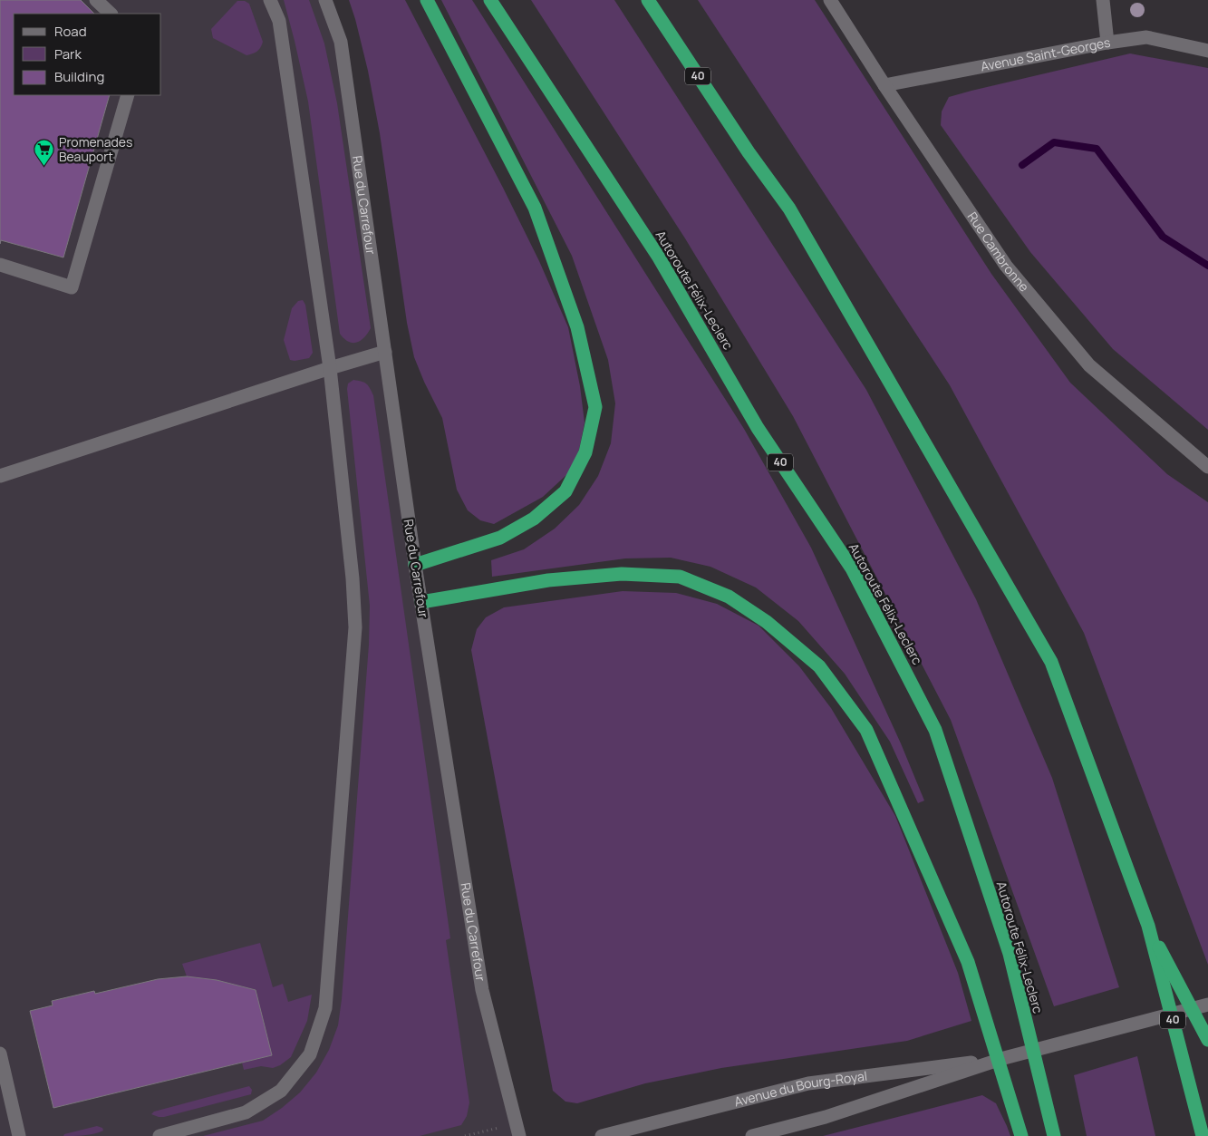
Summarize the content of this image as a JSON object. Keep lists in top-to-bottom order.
{
  "streets": {
    "highway": ["40", "Autoroute Félix-Leclerc"],
    "street": [
      "Avenue Saint-Georges",
      "Rue du Carrefour",
      "Rue Cambronne",
      "Avenue du Bourg-Royal"
    ]
  },
  "crossings": [
    ["Avenue Saint-Georges", "Rue Cambronne"]
  ],
  "places": {
    "supermarket": ["Promenades Beauport"]
  },
  "legend": ["Road", "Park", "Building"]
}
